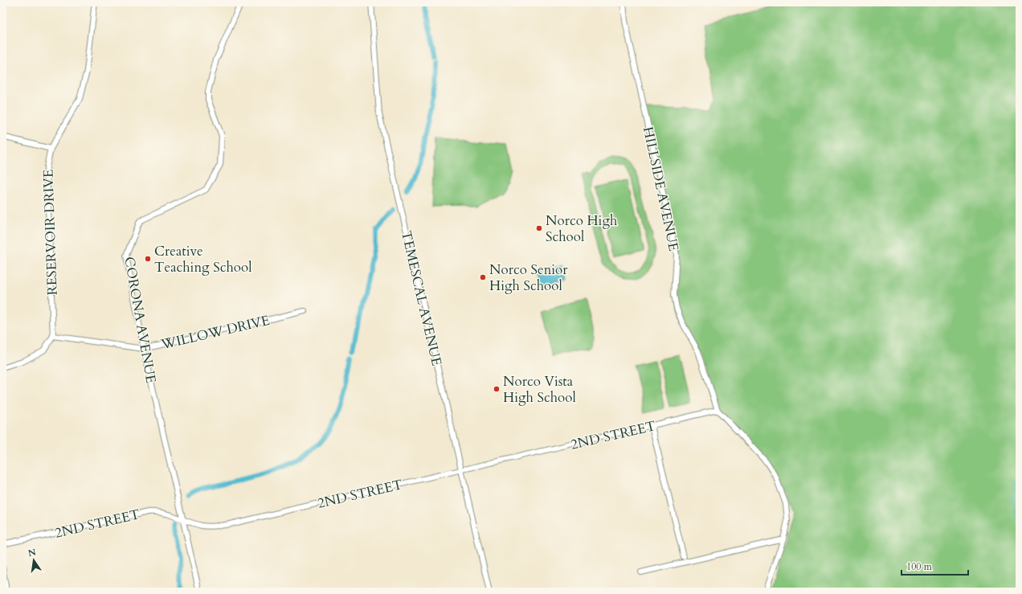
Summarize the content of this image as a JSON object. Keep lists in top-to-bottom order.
{
  "streets": {
    "street": [
      "HILLSIDE AVENUE",
      "RESERVOIR DRIVE",
      "TEMESCAL AVENUE",
      "CORONA AVENUE",
      "WILLOW DRIVE",
      "2ND STREET"
    ]
  },
  "crossings": [
    ["HILLSIDE AVENUE", "2ND STREET"],
    ["RESERVOIR DRIVE", "WILLOW DRIVE"],
    ["TEMESCAL AVENUE", "2ND STREET"],
    ["CORONA AVENUE", "WILLOW DRIVE"],
    ["CORONA AVENUE", "2ND STREET"]
  ],
  "places": [
    "Norco High School",
    "Creative Teaching School",
    "Norco Senior High School",
    "Norco Vista High School"
  ],
  "scale_bar": "100 m",
  "north": "top"
}
